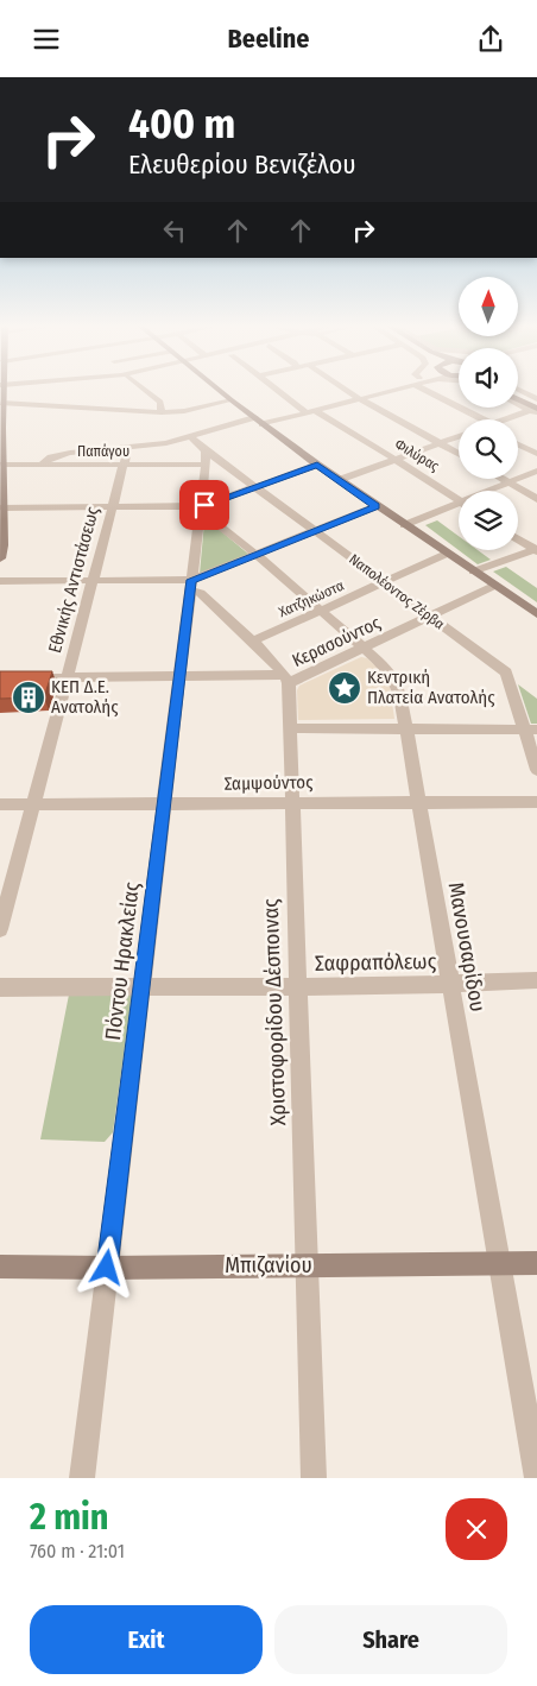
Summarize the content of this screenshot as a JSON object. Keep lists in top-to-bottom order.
{
  "streets": {
    "main road": ["Μπιζανίου"],
    "street": [
      "Παπάγου",
      "Φιλύρας",
      "Εθνικής Αντιστάσεως",
      "Ναπολέοντος Ζέρβα",
      "Χατζηκώστα",
      "Κερασούντος",
      "Σαμψούντος",
      "Μανουσαρίδου",
      "Πόντου Ηρακλείας",
      "Σαφραπόλεως",
      "Χριστοφορίδου Δέσποινας"
    ]
  },
  "crossings": [
    ["Παπάγου", "Εθνικής Αντιστάσεως"],
    ["Παπάγου", "Ναπολέοντος Ζέρβα"],
    ["Παπάγου", "Πόντου Ηρακλείας"],
    ["Εθνικής Αντιστάσεως", "Κερασούντος"],
    ["Εθνικής Αντιστάσεως", "Σαμψούντος"],
    ["Ναπολέοντος Ζέρβα", "Χατζηκώστα"],
    ["Ναπολέοντος Ζέρβα", "Κερασούντος"],
    ["Ναπολέοντος Ζέρβα", "Πόντου Ηρακλείας"],
    ["Χατζηκώστα", "Μανουσαρίδου"],
    ["Κερασούντος", "Μανουσαρίδου"],
    ["Κερασούντος", "Πόντου Ηρακλείας"],
    ["Κερασούντος", "Χριστοφορίδου Δέσποινας"],
    ["Σαμψούντος", "Μανουσαρίδου"],
    ["Σαμψούντος", "Πόντου Ηρακλείας"],
    ["Σαμψούντος", "Χριστοφορίδου Δέσποινας"],
    ["Μανουσαρίδου", "Πόντου Ηρακλείας"],
    ["Μανουσαρίδου", "Σαφραπόλεως"],
    ["Μανουσαρίδου", "Μπιζανίου"],
    ["Πόντου Ηρακλείας", "Σαφραπόλεως"],
    ["Πόντου Ηρακλείας", "Μπιζανίου"],
    ["Σαφραπόλεως", "Χριστοφορίδου Δέσποινας"],
    ["Χριστοφορίδου Δέσποινας", "Μπιζανίου"]
  ],
  "places": {
    "place": ["Κεντρική Πλατεία Ανατολής"],
    "building": ["ΚΕΠ Δ.Ε. Ανατολής"]
  },
  "north": "top",
  "page": {
    "header": "Beeline",
    "turn": ["400 m", "Ελευθερίου Βενιζέλου"],
    "heading": ["2 min", "760 m · 21:01"],
    "buttons": ["Exit", "Share"]
  }
}
